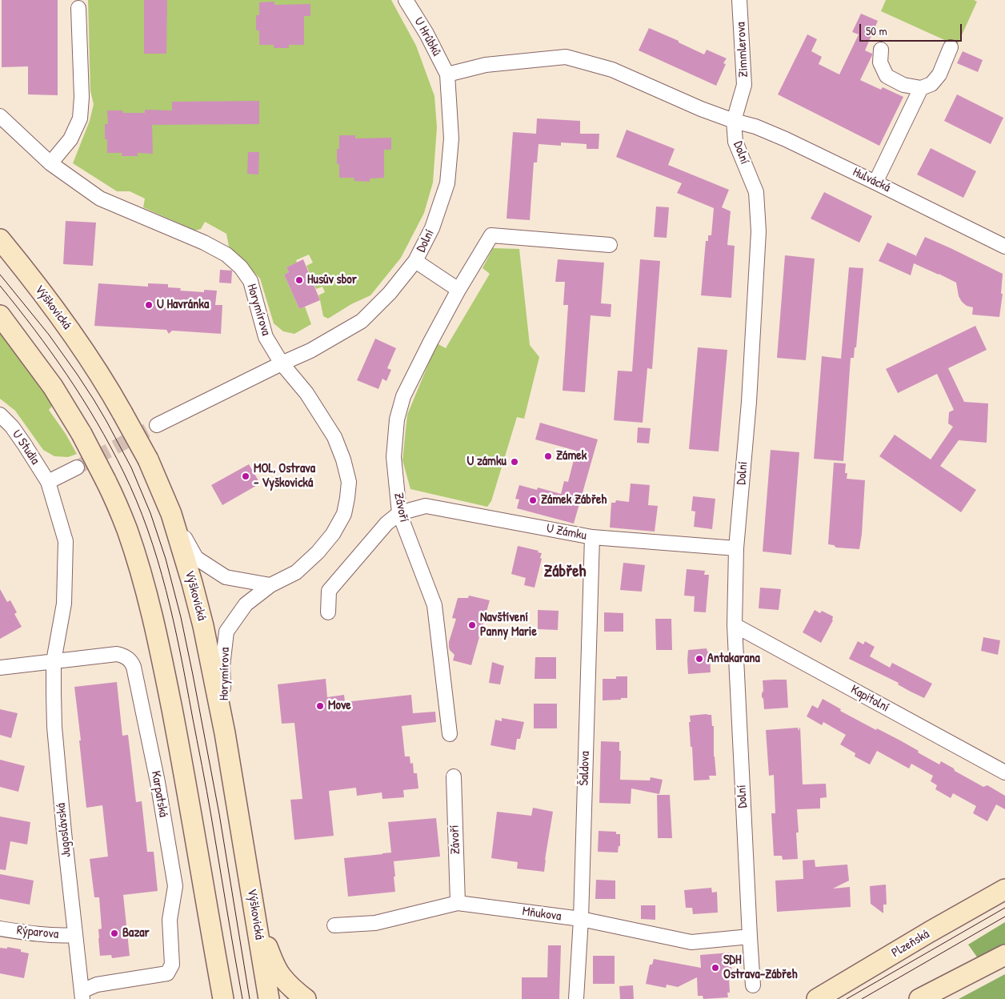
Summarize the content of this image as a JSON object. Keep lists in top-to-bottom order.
{
  "streets": {
    "street": [
      "U Hrůbků",
      "Zimmlerova",
      "Dolní",
      "Hulvácká",
      "Výškovická",
      "Horymírova",
      "U Studia",
      "Závoří",
      "U Zámku",
      "Kapitolní",
      "Šaldova",
      "Karpatská",
      "Jugoslávská",
      "Mňukova",
      "Rýparova",
      "Plzeňská"
    ]
  },
  "crossings": [
    ["U Hrůbků", "Dolní"],
    ["Zimmlerova", "Dolní"],
    ["Zimmlerova", "Hulvácká"],
    ["Dolní", "Hulvácká"],
    ["Dolní", "Horymírova"],
    ["Dolní", "U Zámku"],
    ["Dolní", "Kapitolní"],
    ["Dolní", "Mňukova"],
    ["Výškovická", "Horymírova"],
    ["U Studia", "Karpatská"],
    ["U Studia", "Jugoslávská"],
    ["Závoří", "U Zámku"],
    ["Závoří", "Mňukova"],
    ["U Zámku", "Šaldova"],
    ["Šaldova", "Mňukova"],
    ["Karpatská", "Jugoslávská"],
    ["Jugoslávská", "Rýparova"]
  ],
  "districts": ["Zábřeh"],
  "places": [
    "Husův sbor",
    "U Havránka",
    "Zámek",
    "U zámku",
    "MOL, Ostrava - Vyškovická",
    "Zámek Zábřeh",
    "Navštívení Panny Marie",
    "Antakarana",
    "Move",
    "Bazar",
    "SDH Ostrava-Zábřeh"
  ],
  "scale_bar": "50 m"
}
